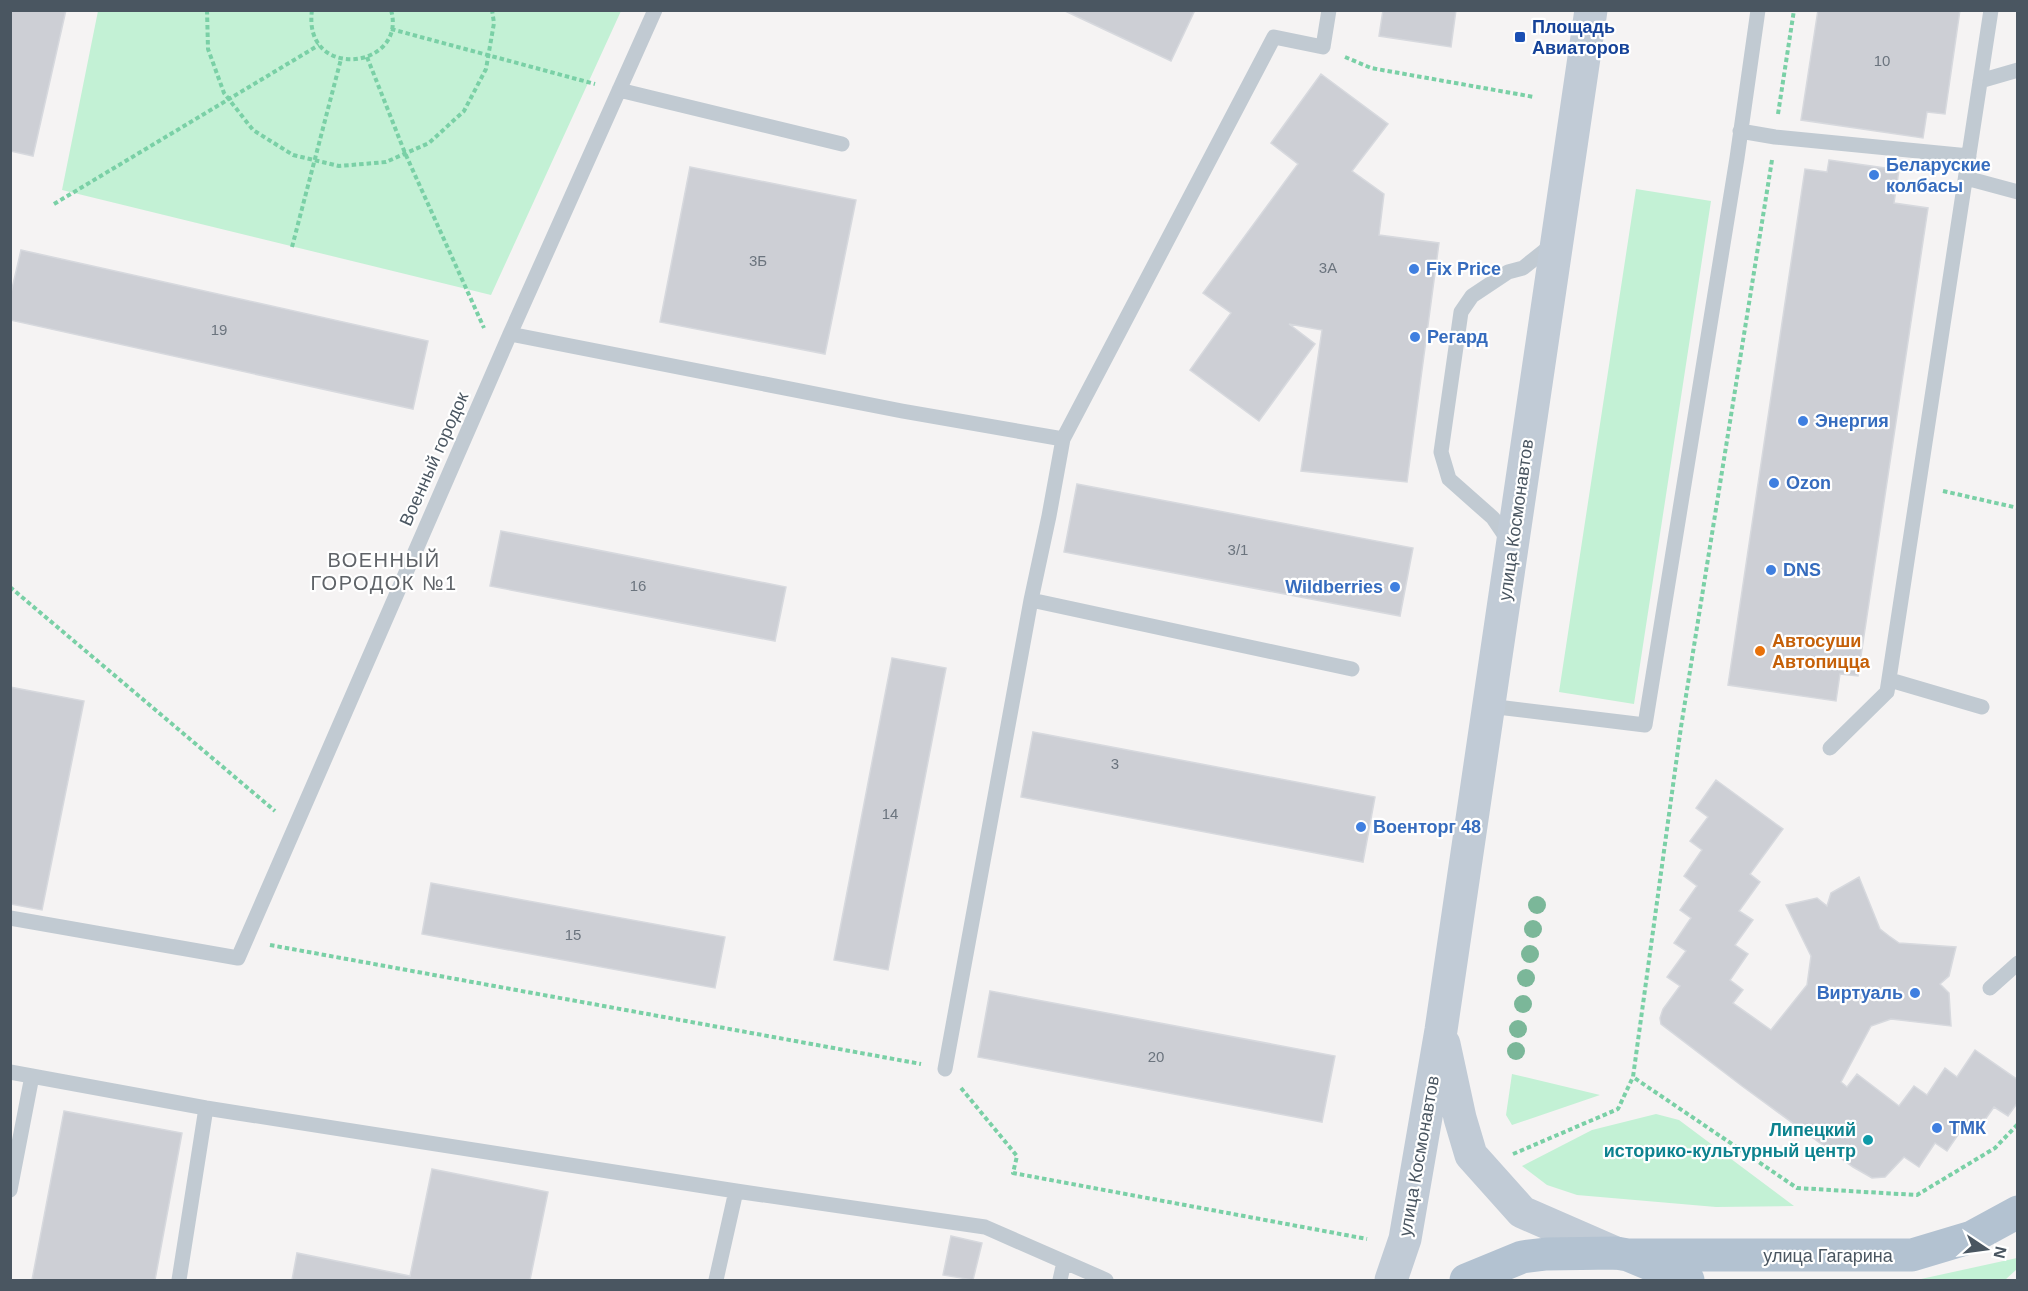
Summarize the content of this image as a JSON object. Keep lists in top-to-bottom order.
{
  "streets": {
    "main road": ["улица Космонавтов", "улица Гагарина"],
    "lane": ["Военный городок"]
  },
  "crossings": [
    ["улица Космонавтов", "улица Гагарина"]
  ],
  "districts": ["ВОЕННЫЙ ГОРОДОК №1"],
  "places": {
    "transit": ["Площадь Авиаторов"],
    "other": [
      "Беларуские колбасы",
      "Fix Price",
      "Регард",
      "Энергия",
      "Ozon",
      "DNS",
      "Wildberries",
      "Автосуши Автопицца",
      "Военторг 48",
      "Виртуаль",
      "ТМК",
      "Липецкий историко-культурный центр"
    ]
  },
  "house_numbers": [
    "10",
    "3Б",
    "3А",
    "19",
    "3/1",
    "16",
    "3",
    "14",
    "15",
    "20"
  ],
  "north": "right"
}
